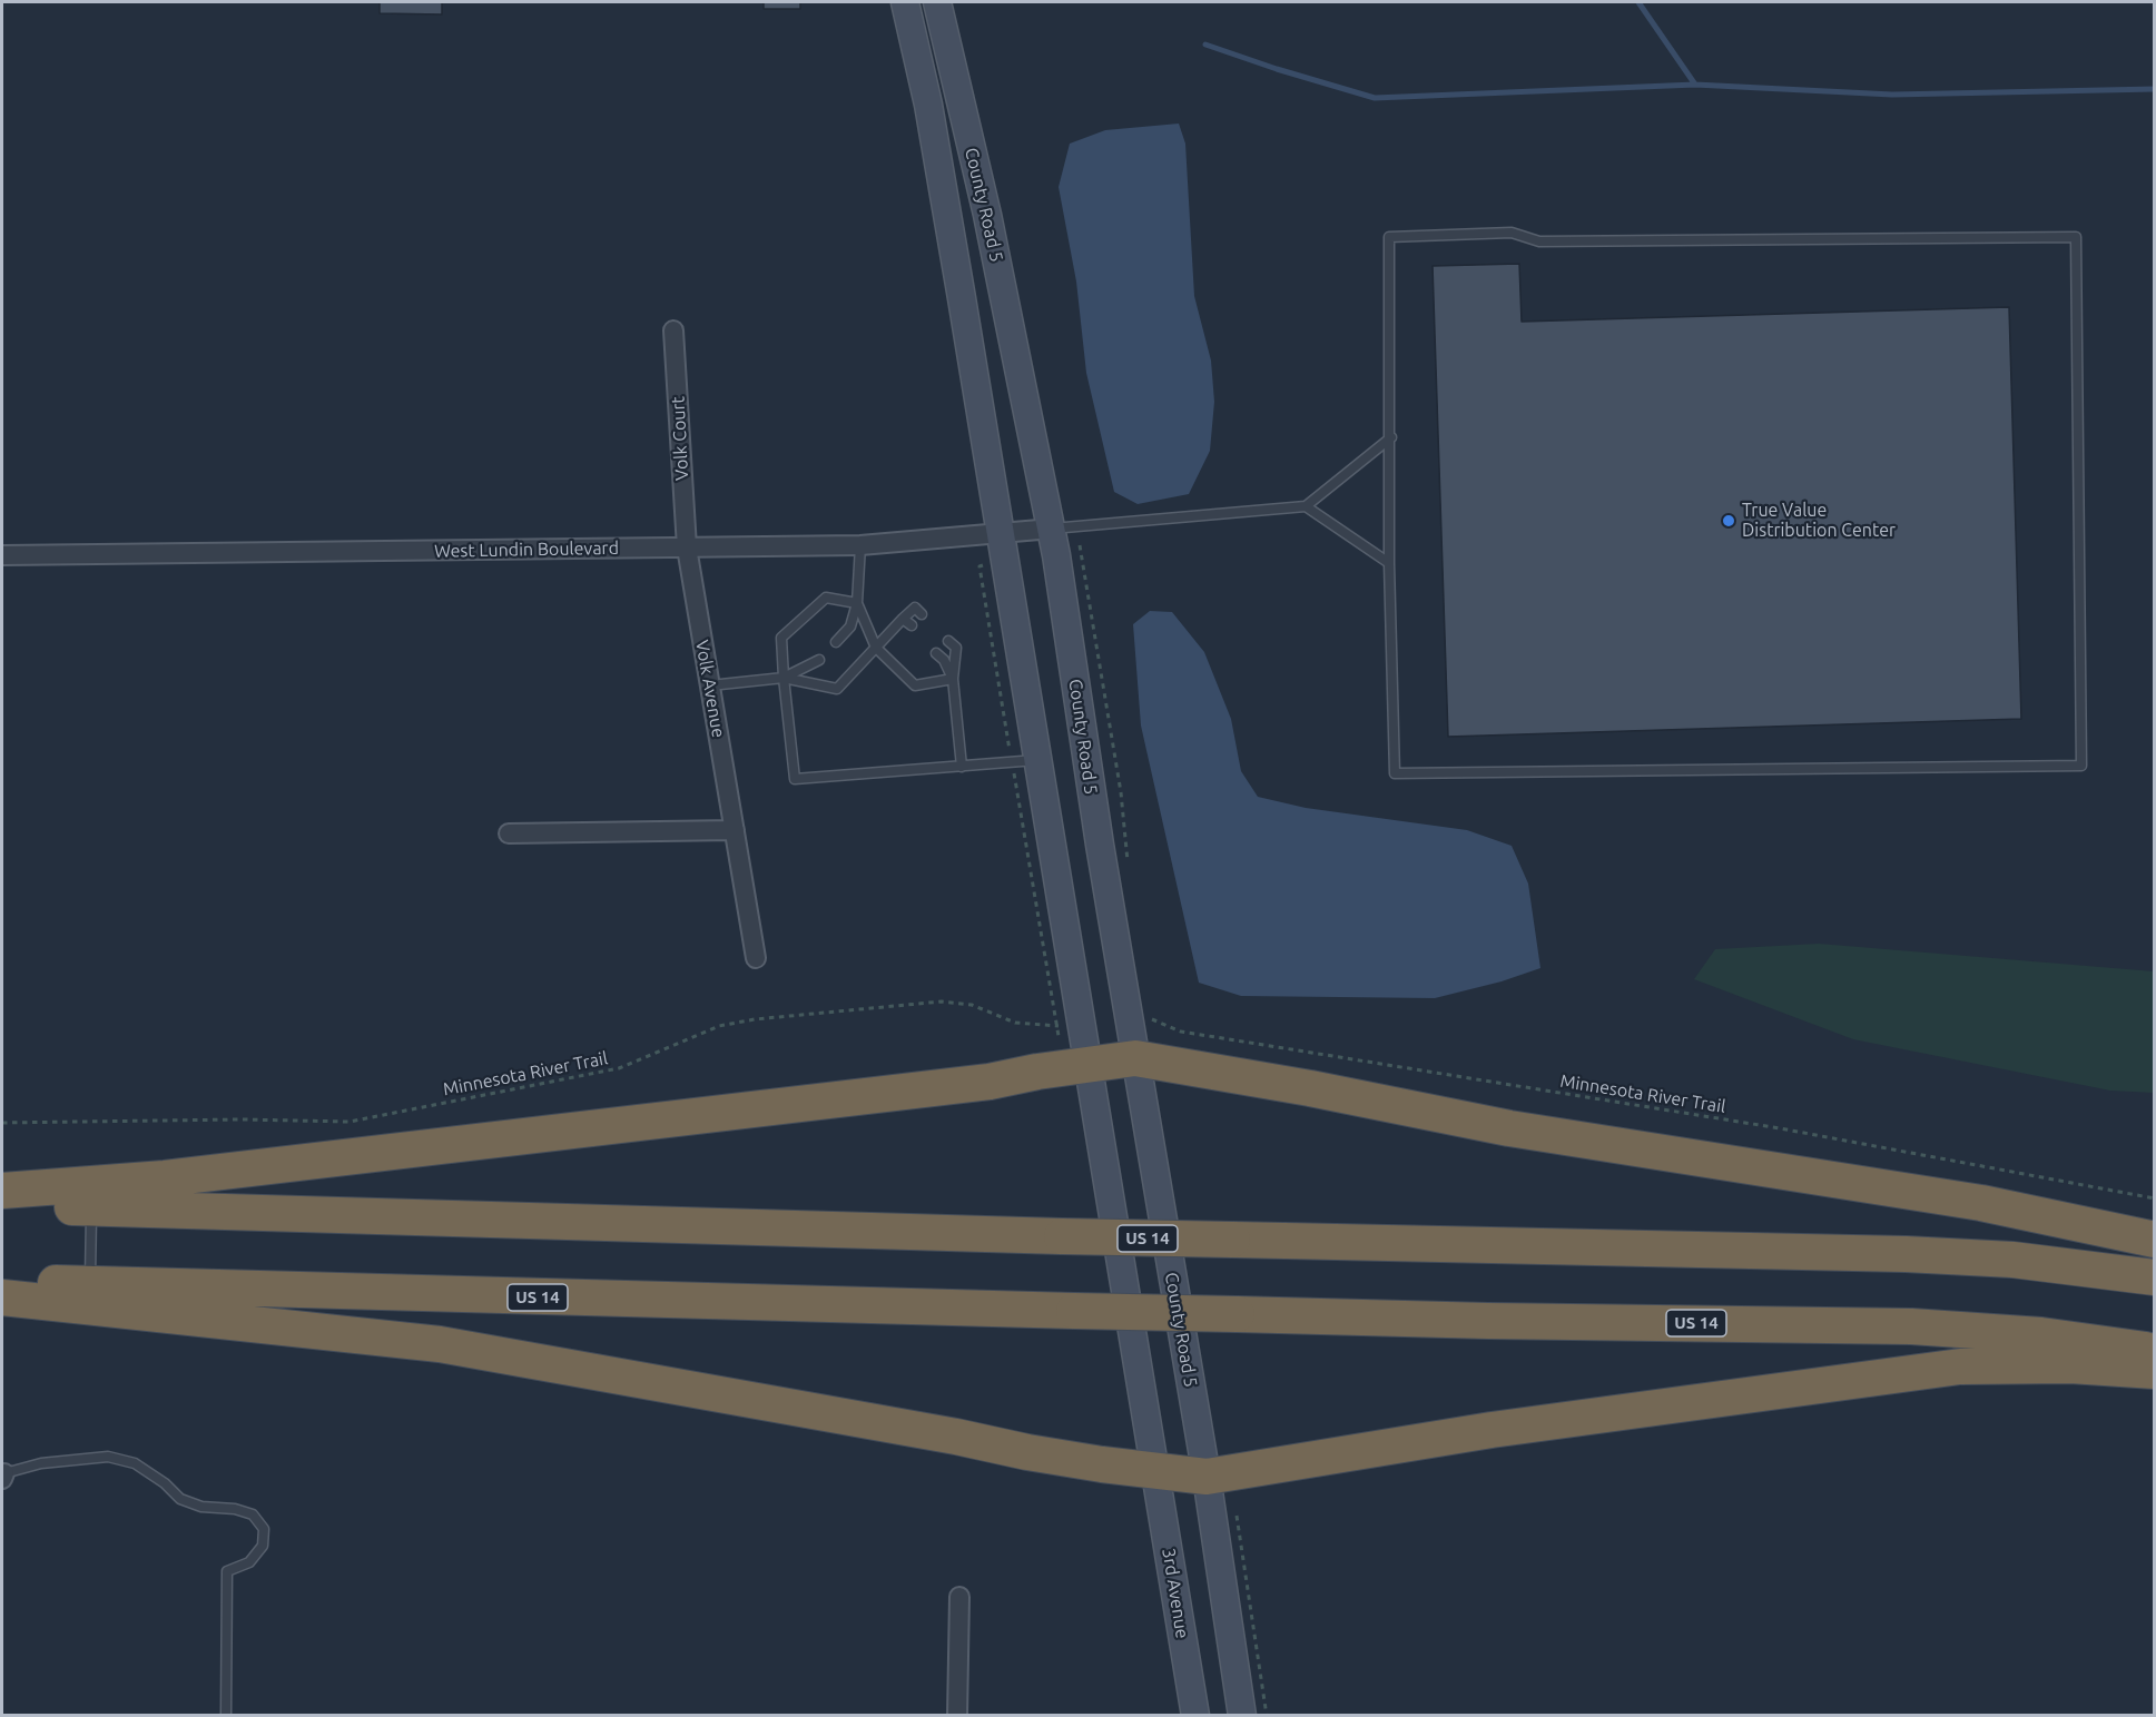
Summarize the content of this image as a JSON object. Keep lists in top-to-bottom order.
{
  "streets": {
    "highway": ["US 14"],
    "street": [
      "County Road 5",
      "Volk Court",
      "West Lundin Boulevard",
      "Volk Avenue",
      "3rd Avenue"
    ],
    "path": ["Minnesota River Trail"]
  },
  "crossings": [
    ["County Road 5", "West Lundin Boulevard"],
    ["County Road 5", "Minnesota River Trail"],
    ["County Road 5", "3rd Avenue"],
    ["Volk Court", "West Lundin Boulevard"],
    ["Volk Court", "Volk Avenue"],
    ["West Lundin Boulevard", "Volk Avenue"]
  ],
  "places": ["True Value Distribution Center"]
}
